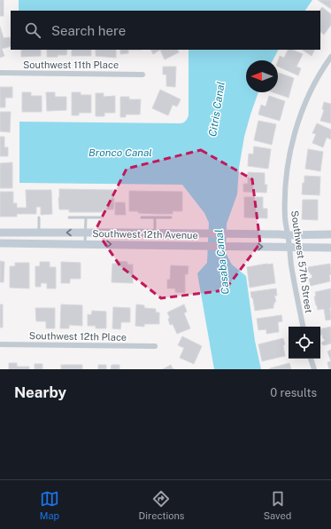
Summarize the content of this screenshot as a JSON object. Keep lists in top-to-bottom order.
{
  "streets": {
    "street": [
      "Southwest 11th Place",
      "Southwest 12th Avenue",
      "Southwest 57th Street",
      "Southwest 12th Place"
    ]
  },
  "crossings": [
    ["Southwest 12th Avenue", "Southwest 57th Street"]
  ],
  "water": ["Citris Canal", "Bronco Canal", "Casaba Canal"],
  "north": "left",
  "page": {
    "search": "Search here",
    "heading": ["Nearby", "0 results"],
    "nav": ["Map", "Directions", "Saved"]
  }
}
